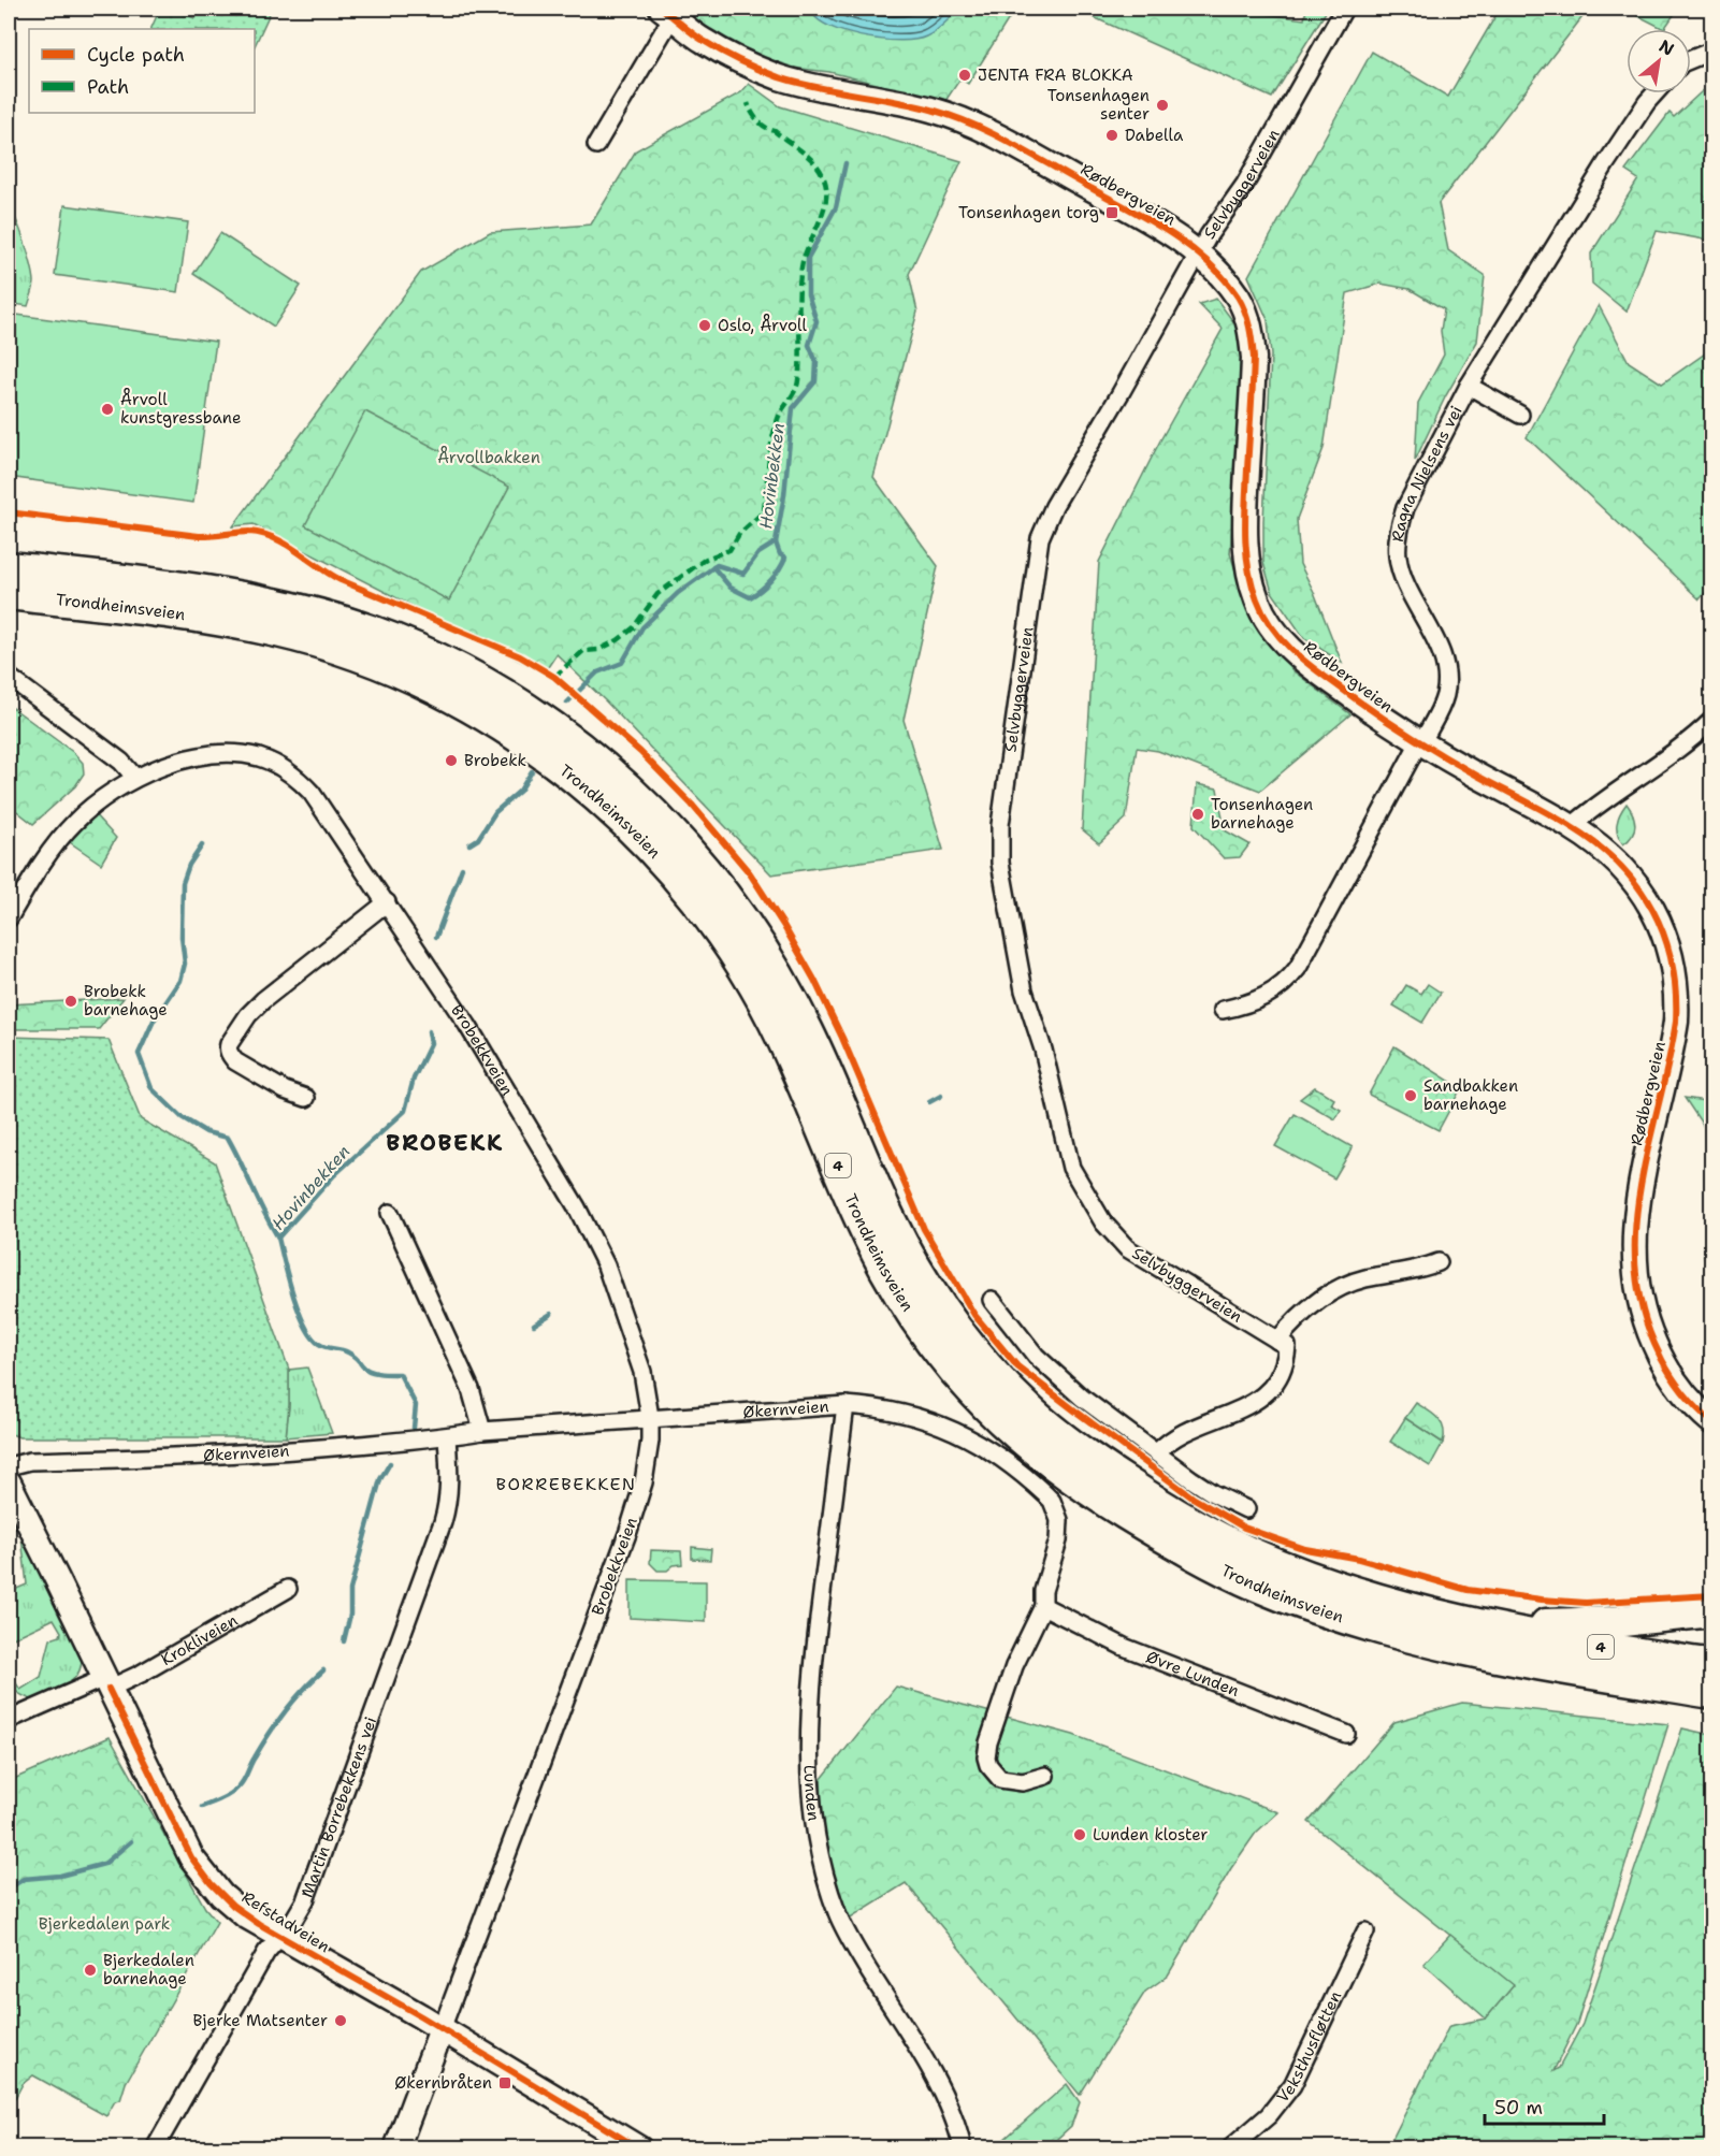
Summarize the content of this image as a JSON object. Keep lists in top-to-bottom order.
{
  "streets": {
    "highway": ["Trondheimsveien", "4"],
    "street": [
      "Selvbyggerveien",
      "Rødbergveien",
      "Ragna Nielsens vei",
      "Brobekkveien",
      "Økernveien",
      "Krokliveien",
      "Øvre Lunden",
      "Lunden",
      "Martin Borrebekkens vei",
      "Refstadveien",
      "Veksthusfløtten"
    ]
  },
  "crossings": [
    ["Selvbyggerveien", "Rødbergveien"],
    ["Rødbergveien", "Ragna Nielsens vei"],
    ["Brobekkveien", "Økernveien"],
    ["Brobekkveien", "Refstadveien"],
    ["Økernveien", "Øvre Lunden"],
    ["Økernveien", "Lunden"],
    ["Økernveien", "Martin Borrebekkens vei"],
    ["Krokliveien", "Refstadveien"],
    ["Martin Borrebekkens vei", "Refstadveien"]
  ],
  "districts": ["BROBEKK", "BORREBEKKEN"],
  "water": ["Hovinbekken"],
  "parks": ["Årvollbakken", "Bjerkedalen park"],
  "places": {
    "other": [
      "JENTA FRA BLOKKA",
      "Tonsenhagen senter",
      "Dabella",
      "Oslo, Årvoll",
      "Årvoll kunstgressbane",
      "Brobekk",
      "Tonsenhagen barnehage",
      "Brobekk barnehage",
      "Sandbakken barnehage",
      "Lunden kloster",
      "Bjerkedalen barnehage",
      "Bjerke Matsenter"
    ],
    "transit": ["Tonsenhagen torg", "Økernbråten"]
  },
  "legend": ["Cycle path", "Path"],
  "scale_bar": "50 m",
  "north": "top right"
}
